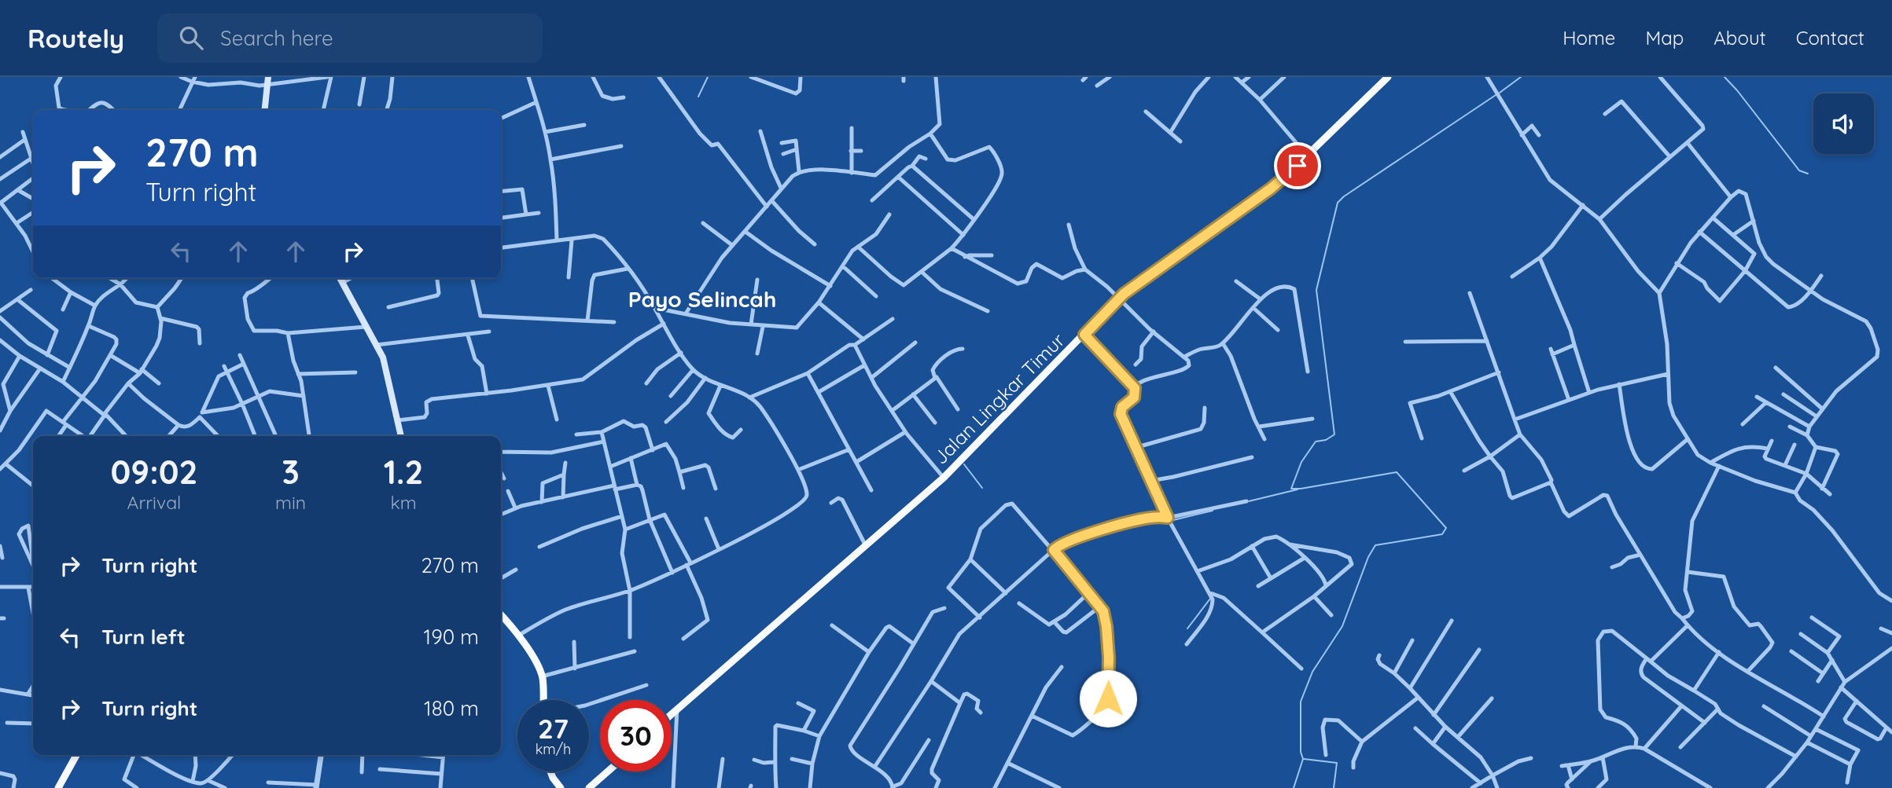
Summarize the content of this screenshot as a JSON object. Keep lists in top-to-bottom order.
{
  "streets": {
    "highway": ["Jalan Lingkar Timur"]
  },
  "districts": ["Payo Selincah"],
  "page": {
    "header": "Routely",
    "search": "Search here",
    "nav": [
      "Home",
      "Map",
      "About",
      "Contact"
    ],
    "turn": ["270 m", "Turn right"],
    "eta": [
      "09:02",
      "Arrival",
      "3",
      "min",
      "1.2",
      "km"
    ],
    "list": [
      {
        "name": "Turn right",
        "value": "270 m"
      },
      {
        "name": "Turn left",
        "value": "190 m"
      },
      {
        "name": "Turn right",
        "value": "180 m"
      }
    ],
    "speed": "27 km/h",
    "limit": "30"
  }
}
